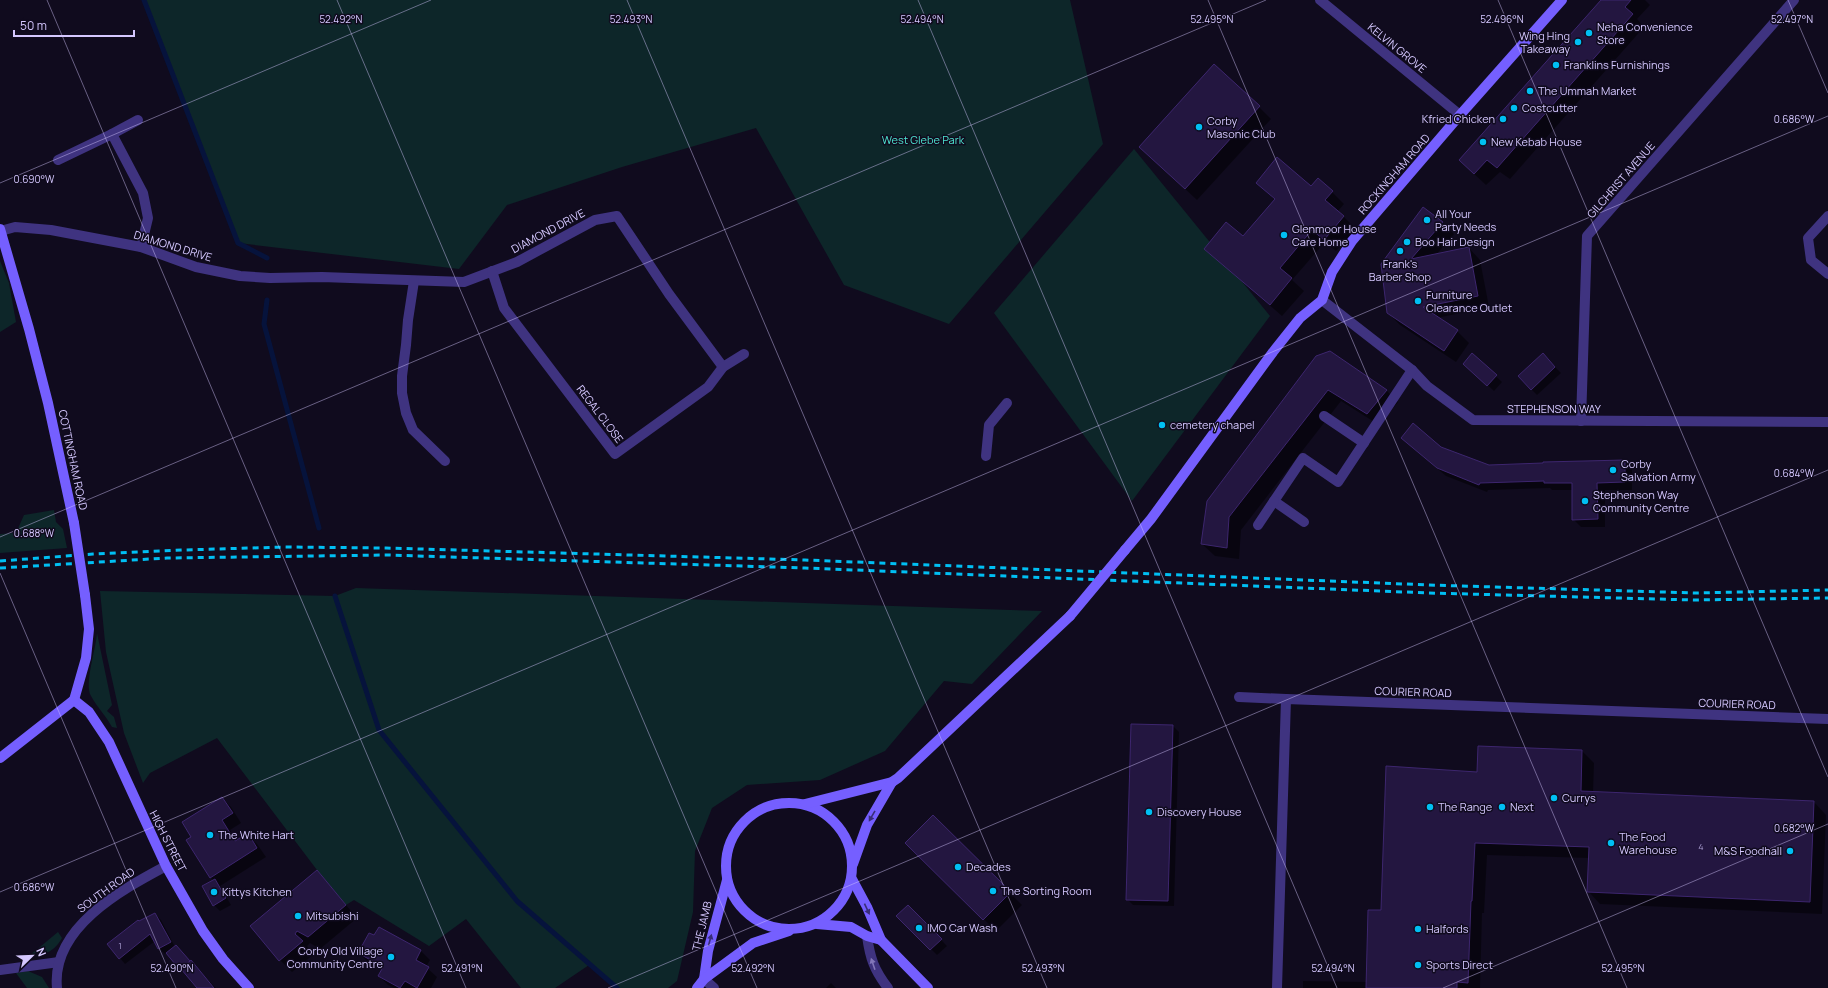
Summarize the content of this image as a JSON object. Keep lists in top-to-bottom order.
{
  "streets": {
    "street": [
      "KELVIN GROVE",
      "ROCKINGHAM ROAD",
      "GILCHRIST AVENUE",
      "DIAMOND DRIVE",
      "STEPHENSON WAY",
      "REGAL CLOSE",
      "COTTINGHAM ROAD",
      "COURIER ROAD",
      "HIGH STREET",
      "SOUTH ROAD",
      "THE JAMB"
    ]
  },
  "crossings": [
    ["KELVIN GROVE", "ROCKINGHAM ROAD"],
    ["ROCKINGHAM ROAD", "STEPHENSON WAY"],
    ["GILCHRIST AVENUE", "STEPHENSON WAY"],
    ["DIAMOND DRIVE", "REGAL CLOSE"],
    ["DIAMOND DRIVE", "COTTINGHAM ROAD"],
    ["COTTINGHAM ROAD", "HIGH STREET"],
    ["HIGH STREET", "SOUTH ROAD"]
  ],
  "one_way": ["THE JAMB"],
  "parks": ["West Glebe Park"],
  "places": [
    "Neha Convenience Store",
    "Wing Hing Takeaway",
    "Franklins Furnishings",
    "The Ummah Market",
    "Costcutter",
    "Kfried Chicken",
    "Corby Masonic Club",
    "New Kebab House",
    "All Your Party Needs",
    "Glenmoor House Care Home",
    "Boo Hair Design",
    "Frank's Barber Shop",
    "Furniture Clearance Outlet",
    "cemetery chapel",
    "Corby Salvation Army",
    "Stephenson Way Community Centre",
    "Currys",
    "The Range",
    "Next",
    "Discovery House",
    "The White Hart",
    "The Food Warehouse",
    "M&S Foodhall",
    "Decades",
    "The Sorting Room",
    "Kittys Kitchen",
    "Mitsubishi",
    "IMO Car Wash",
    "Halfords",
    "Corby Old Village Community Centre",
    "Sports Direct"
  ],
  "house_numbers": ["4", "1"],
  "scale_bar": "50 m",
  "north": "top right",
  "coordinates": [
    "52.492°N",
    "52.493°N",
    "52.494°N",
    "52.495°N",
    "52.496°N",
    "52.497°N",
    "0.686°W",
    "0.690°W",
    "0.684°W",
    "0.688°W",
    "0.682°W",
    "52.490°N",
    "52.491°N"
  ]
}
